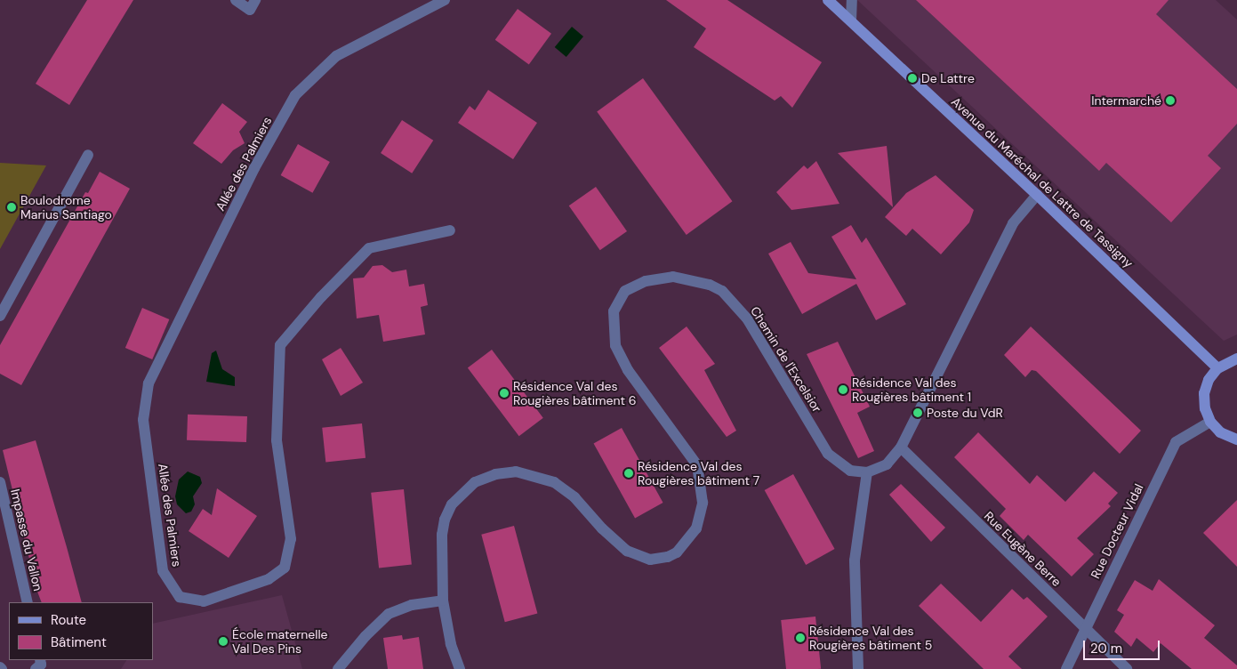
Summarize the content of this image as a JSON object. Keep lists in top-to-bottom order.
{
  "streets": {
    "main road": ["Avenue du Maréchal de Lattre de Tassigny"],
    "street": [
      "Allée des Palmiers",
      "Chemin de l'Excelsior",
      "Rue Docteur Vidal",
      "Impasse du Vallon",
      "Rue Eugène Berre"
    ]
  },
  "crossings": [
    ["Rue Docteur Vidal", "Rue Eugène Berre"]
  ],
  "places": [
    "De Lattre",
    "Intermarché",
    "Boulodrome Marius Santiago",
    "Résidence Val des Rougières bâtiment 1",
    "Résidence Val des Rougières bâtiment 6",
    "Poste du VdR",
    "Résidence Val des Rougières bâtiment 7",
    "Résidence Val des Rougières bâtiment 5",
    "École maternelle Val Des Pins"
  ],
  "legend": ["Route", "Bâtiment"],
  "scale_bar": "20 m"
}
